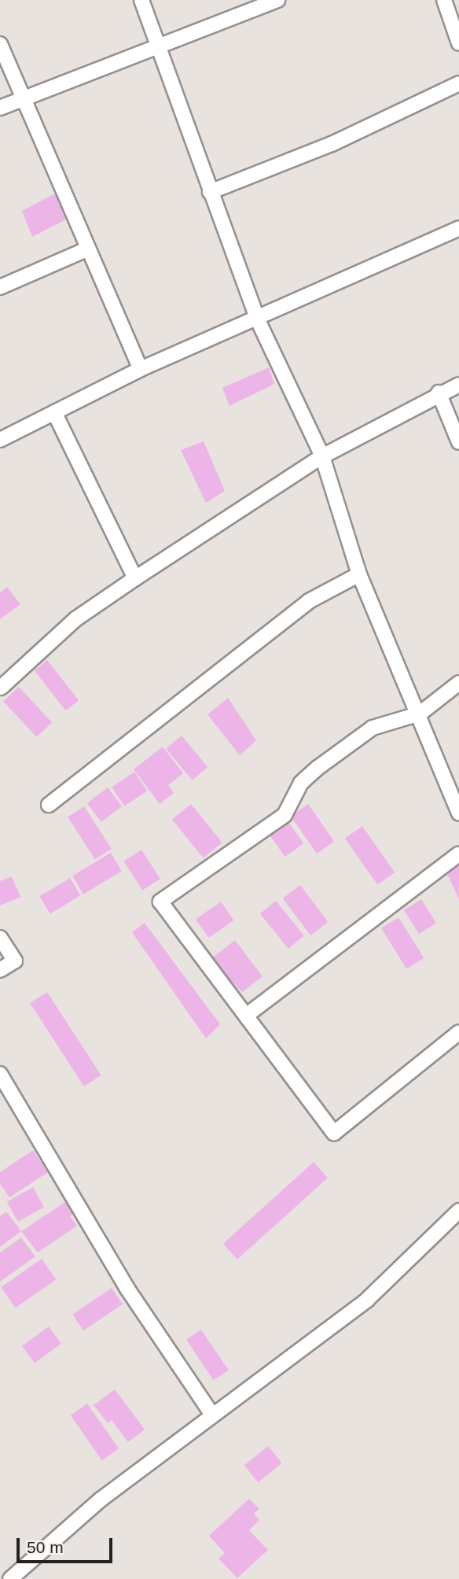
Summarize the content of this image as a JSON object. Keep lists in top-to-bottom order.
{
  "scale_bar": "50 m"
}
